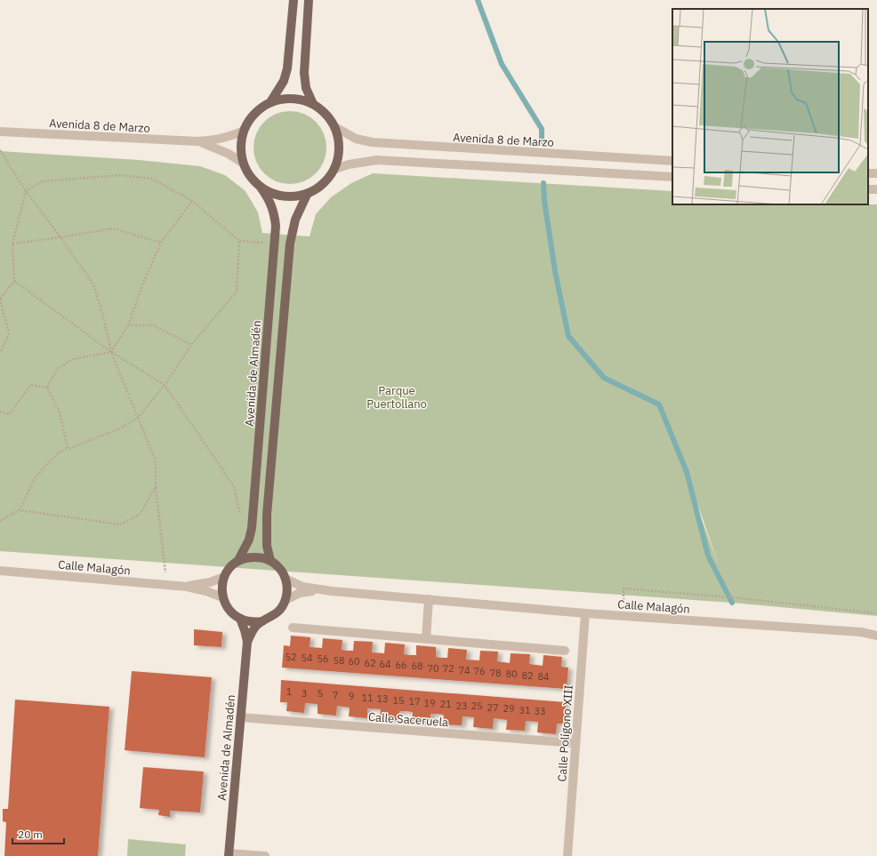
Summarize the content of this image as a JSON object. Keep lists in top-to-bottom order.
{
  "streets": {
    "main road": ["Avenida de Almadén"],
    "street": [
      "Avenida 8 de Marzo",
      "Calle Malagón",
      "Calle Saceruela",
      "Calle Polígono XIII"
    ]
  },
  "crossings": [
    ["Avenida 8 de Marzo", "Avenida de Almadén"],
    ["Avenida de Almadén", "Calle Malagón"],
    ["Avenida de Almadén", "Calle Saceruela"],
    ["Calle Malagón", "Calle Polígono XIII"],
    ["Calle Saceruela", "Calle Polígono XIII"]
  ],
  "parks": ["Parque Puertollano"],
  "house_numbers": [
    "52",
    "54",
    "56",
    "58",
    "60",
    "62",
    "64",
    "66",
    "68",
    "70",
    "72",
    "74",
    "76",
    "78",
    "80",
    "82",
    "84",
    "1",
    "3",
    "5",
    "7",
    "9",
    "11",
    "13",
    "15",
    "17",
    "19",
    "21",
    "23",
    "25",
    "27",
    "29",
    "31",
    "33"
  ],
  "scale_bar": "20 m"
}
